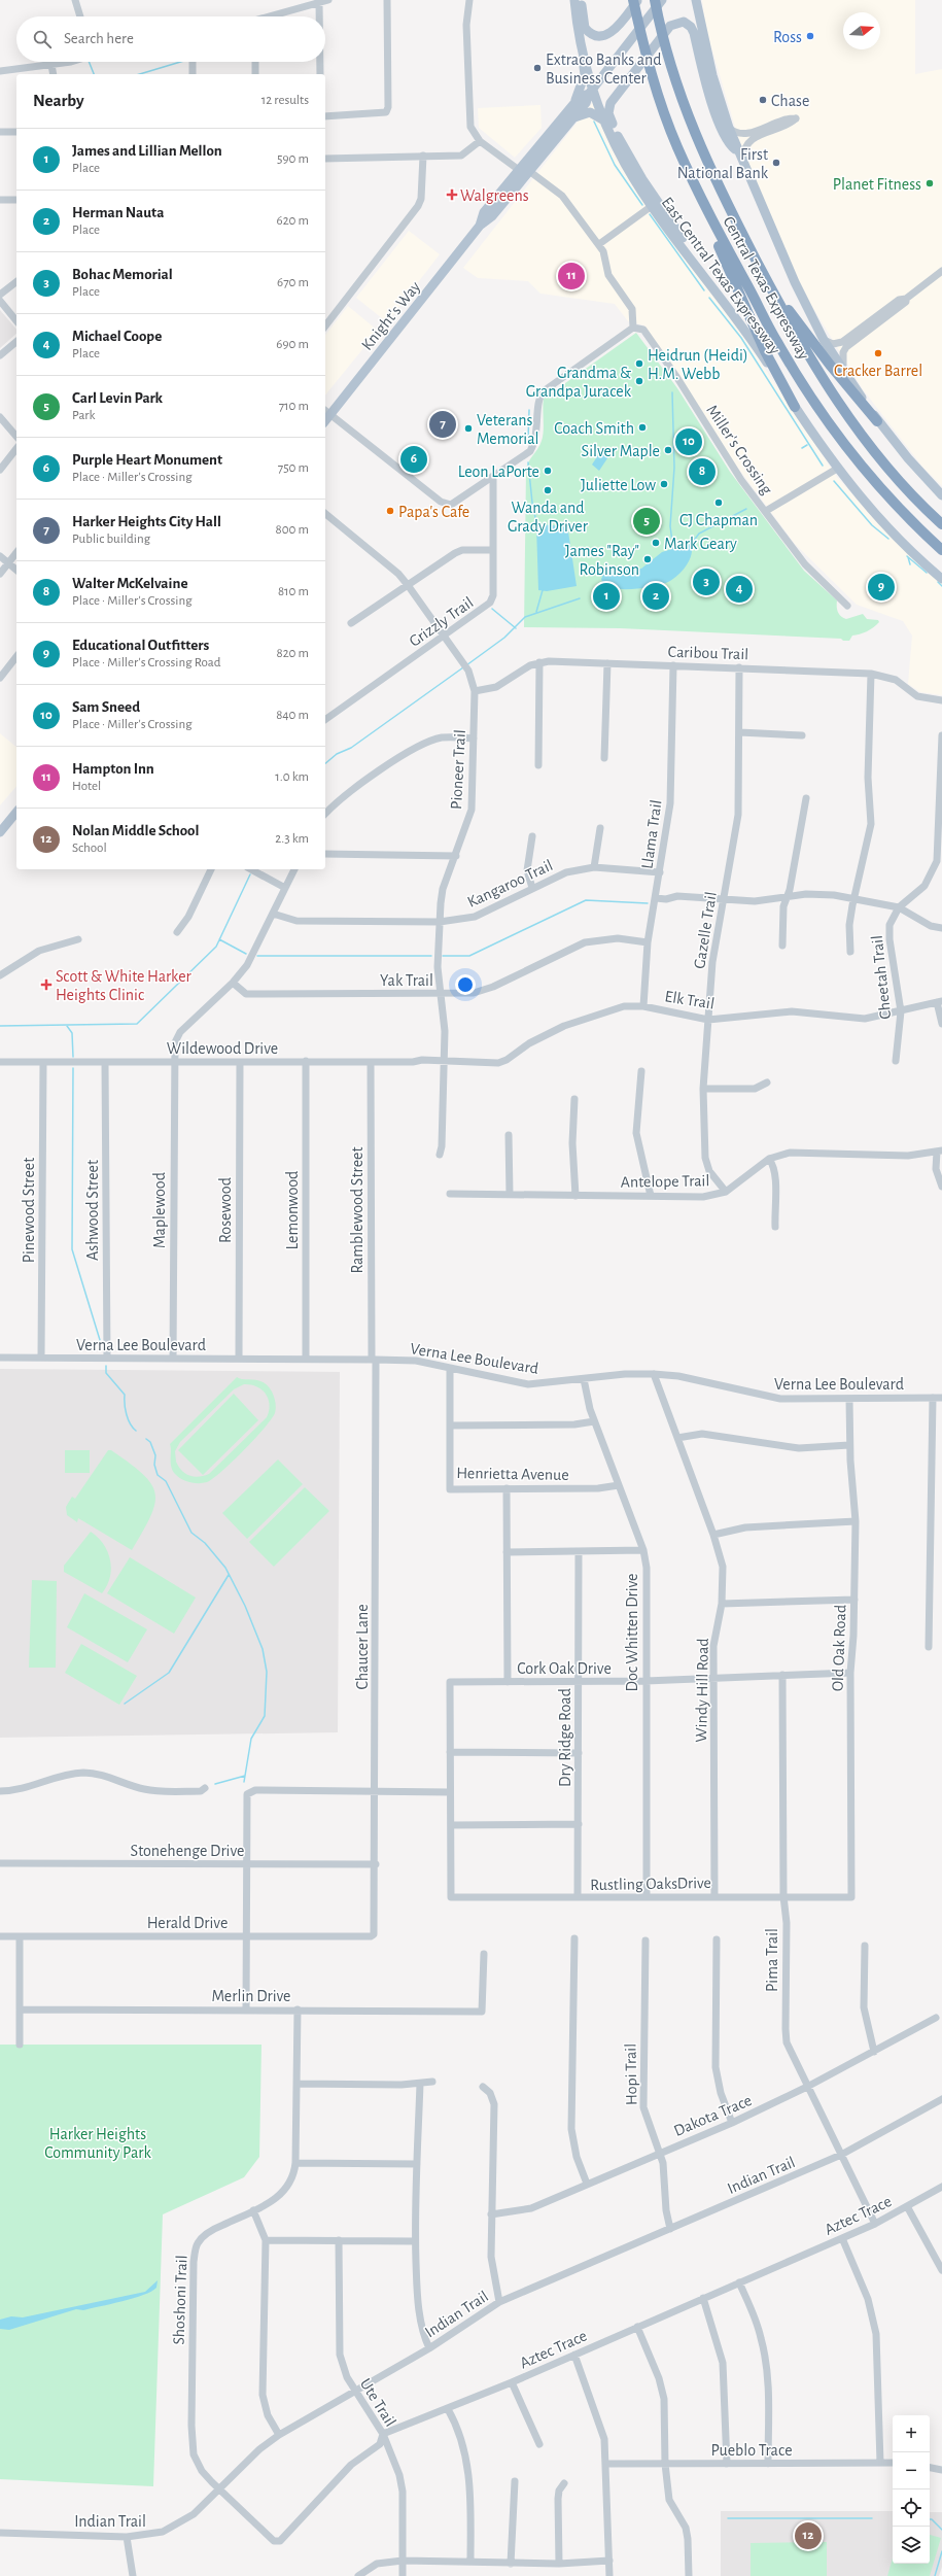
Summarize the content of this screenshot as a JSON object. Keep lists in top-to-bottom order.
{
  "streets": {
    "highway": ["Central Texas Expressway"],
    "main road": ["East Central Texas Expressway", "Knight's Way"],
    "street": [
      "Miller's Crossing",
      "Grizzly Trail",
      "Caribou Trail",
      "Pioneer Trail",
      "Llama Trail",
      "Kangaroo Trail",
      "Gazelle Trail",
      "Cheetah Trail",
      "Yak Trail",
      "Elk Trail",
      "Wildewood Drive",
      "Antelope Trail",
      "Pinewood Street",
      "Ashwood Street",
      "Maplewood",
      "Rosewood",
      "Lemonwood",
      "Ramblewood Street",
      "Verna Lee Boulevard",
      "Henrietta Avenue",
      "Doc Whitten Drive",
      "Chaucer Lane",
      "Old Oak Road",
      "Cork Oak Drive",
      "Windy Hill Road",
      "Dry Ridge Road",
      "Stonehenge Drive",
      "Rustling OaksDrive",
      "Herald Drive",
      "Pima Trail",
      "Merlin Drive",
      "Hopi Trail",
      "Dakota Trace",
      "Indian Trail",
      "Aztec Trace",
      "Shoshoni Trail",
      "Ute Trail",
      "Pueblo Trace"
    ]
  },
  "crossings": [
    ["East Central Texas Expressway", "Knight's Way"],
    ["Grizzly Trail", "Pioneer Trail"],
    ["Caribou Trail", "Pioneer Trail"],
    ["Caribou Trail", "Llama Trail"],
    ["Caribou Trail", "Gazelle Trail"],
    ["Pioneer Trail", "Kangaroo Trail"],
    ["Pioneer Trail", "Yak Trail"],
    ["Pioneer Trail", "Elk Trail"],
    ["Pioneer Trail", "Wildewood Drive"],
    ["Llama Trail", "Kangaroo Trail"],
    ["Llama Trail", "Yak Trail"],
    ["Llama Trail", "Elk Trail"],
    ["Kangaroo Trail", "Maplewood"],
    ["Gazelle Trail", "Elk Trail"],
    ["Gazelle Trail", "Antelope Trail"],
    ["Cheetah Trail", "Elk Trail"],
    ["Yak Trail", "Maplewood"],
    ["Elk Trail", "Wildewood Drive"],
    ["Wildewood Drive", "Pinewood Street"],
    ["Wildewood Drive", "Ashwood Street"],
    ["Wildewood Drive", "Maplewood"],
    ["Wildewood Drive", "Rosewood"],
    ["Wildewood Drive", "Lemonwood"],
    ["Wildewood Drive", "Ramblewood Street"],
    ["Pinewood Street", "Verna Lee Boulevard"],
    ["Ashwood Street", "Verna Lee Boulevard"],
    ["Maplewood", "Verna Lee Boulevard"],
    ["Rosewood", "Verna Lee Boulevard"],
    ["Lemonwood", "Verna Lee Boulevard"],
    ["Ramblewood Street", "Verna Lee Boulevard"],
    ["Ramblewood Street", "Chaucer Lane"],
    ["Verna Lee Boulevard", "Henrietta Avenue"],
    ["Verna Lee Boulevard", "Doc Whitten Drive"],
    ["Verna Lee Boulevard", "Chaucer Lane"],
    ["Verna Lee Boulevard", "Old Oak Road"],
    ["Verna Lee Boulevard", "Windy Hill Road"],
    ["Henrietta Avenue", "Doc Whitten Drive"],
    ["Doc Whitten Drive", "Cork Oak Drive"],
    ["Doc Whitten Drive", "Rustling OaksDrive"],
    ["Chaucer Lane", "Stonehenge Drive"],
    ["Chaucer Lane", "Herald Drive"],
    ["Old Oak Road", "Cork Oak Drive"],
    ["Old Oak Road", "Rustling OaksDrive"],
    ["Cork Oak Drive", "Windy Hill Road"],
    ["Cork Oak Drive", "Dry Ridge Road"],
    ["Cork Oak Drive", "Pima Trail"],
    ["Windy Hill Road", "Rustling OaksDrive"],
    ["Dry Ridge Road", "Rustling OaksDrive"],
    ["Rustling OaksDrive", "Pima Trail"],
    ["Pima Trail", "Dakota Trace"],
    ["Pima Trail", "Indian Trail"],
    ["Pima Trail", "Aztec Trace"],
    ["Merlin Drive", "Shoshoni Trail"],
    ["Hopi Trail", "Dakota Trace"],
    ["Hopi Trail", "Indian Trail"],
    ["Indian Trail", "Shoshoni Trail"],
    ["Indian Trail", "Ute Trail"],
    ["Aztec Trace", "Ute Trail"]
  ],
  "parks": ["Harker Heights Community Park"],
  "places": {
    "other": [
      "Ross",
      "Extraco Banks and Business Center",
      "Chase",
      "First National Bank",
      "Planet Fitness",
      "Cracker Barrel",
      "Heidrun (Heidi) H.M. Webb",
      "Grandma & Grandpa Juracek",
      "Coach Smith",
      "Veterans Memorial",
      "Silver Maple",
      "Leon LaPorte",
      "Juliette Low",
      "Wanda and Grady Driver",
      "CJ Chapman",
      "Papa's Cafe",
      "Mark Geary",
      "James \"Ray\" Robinson"
    ],
    "health": ["Walgreens", "Scott & White Harker Heights Clinic"]
  },
  "north": "right",
  "page": {
    "search": "Search here",
    "heading": ["Nearby", "12 results"],
    "list": [
      {
        "mark": "1",
        "name": "James and Lillian Mellon",
        "note": "Place",
        "value": "590 m"
      },
      {
        "mark": "2",
        "name": "Herman Nauta",
        "note": "Place",
        "value": "620 m"
      },
      {
        "mark": "3",
        "name": "Bohac Memorial",
        "note": "Place",
        "value": "670 m"
      },
      {
        "mark": "4",
        "name": "Michael Coope",
        "note": "Place",
        "value": "690 m"
      },
      {
        "mark": "5",
        "name": "Carl Levin Park",
        "note": "Park",
        "value": "710 m"
      },
      {
        "mark": "6",
        "name": "Purple Heart Monument",
        "note": "Place · Miller's Crossing",
        "value": "750 m"
      },
      {
        "mark": "7",
        "name": "Harker Heights City Hall",
        "note": "Public building",
        "value": "800 m"
      },
      {
        "mark": "8",
        "name": "Walter McKelvaine",
        "note": "Place · Miller's Crossing",
        "value": "810 m"
      },
      {
        "mark": "9",
        "name": "Educational Outfitters",
        "note": "Place · Miller's Crossing Road",
        "value": "820 m"
      },
      {
        "mark": "10",
        "name": "Sam Sneed",
        "note": "Place · Miller's Crossing",
        "value": "840 m"
      },
      {
        "mark": "11",
        "name": "Hampton Inn",
        "note": "Hotel",
        "value": "1.0 km"
      },
      {
        "mark": "12",
        "name": "Nolan Middle School",
        "note": "School",
        "value": "2.3 km"
      }
    ],
    "pins": [
      "11",
      "7",
      "10",
      "6",
      "8",
      "5",
      "3",
      "9",
      "4",
      "1",
      "2",
      "12"
    ],
    "map_buttons": ["+", "−"]
  }
}
